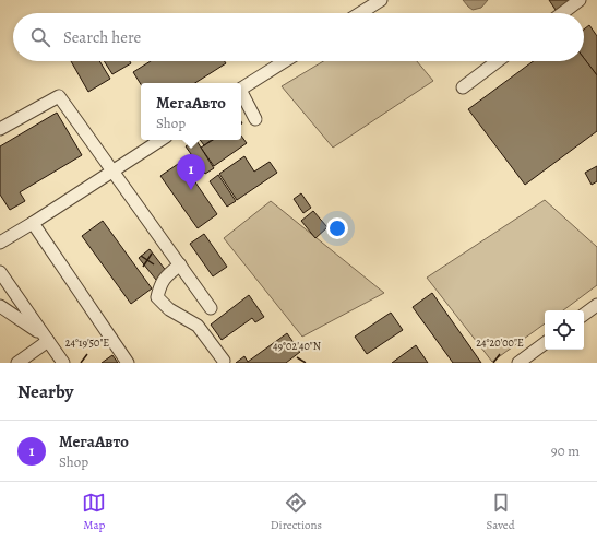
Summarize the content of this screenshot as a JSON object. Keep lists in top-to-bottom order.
{
  "page": {
    "search": "Search here",
    "popup": ["МегаАвто", "Shop"],
    "pins": "1",
    "heading": "Nearby",
    "list": [
      {
        "mark": "1",
        "name": "МегаАвто",
        "note": "Shop",
        "value": "90 m"
      }
    ],
    "nav": ["Map", "Directions", "Saved"]
  },
  "coordinates": ["24°19'50\"E", "24°20'00\"E", "49°02'40\"N"]
}
